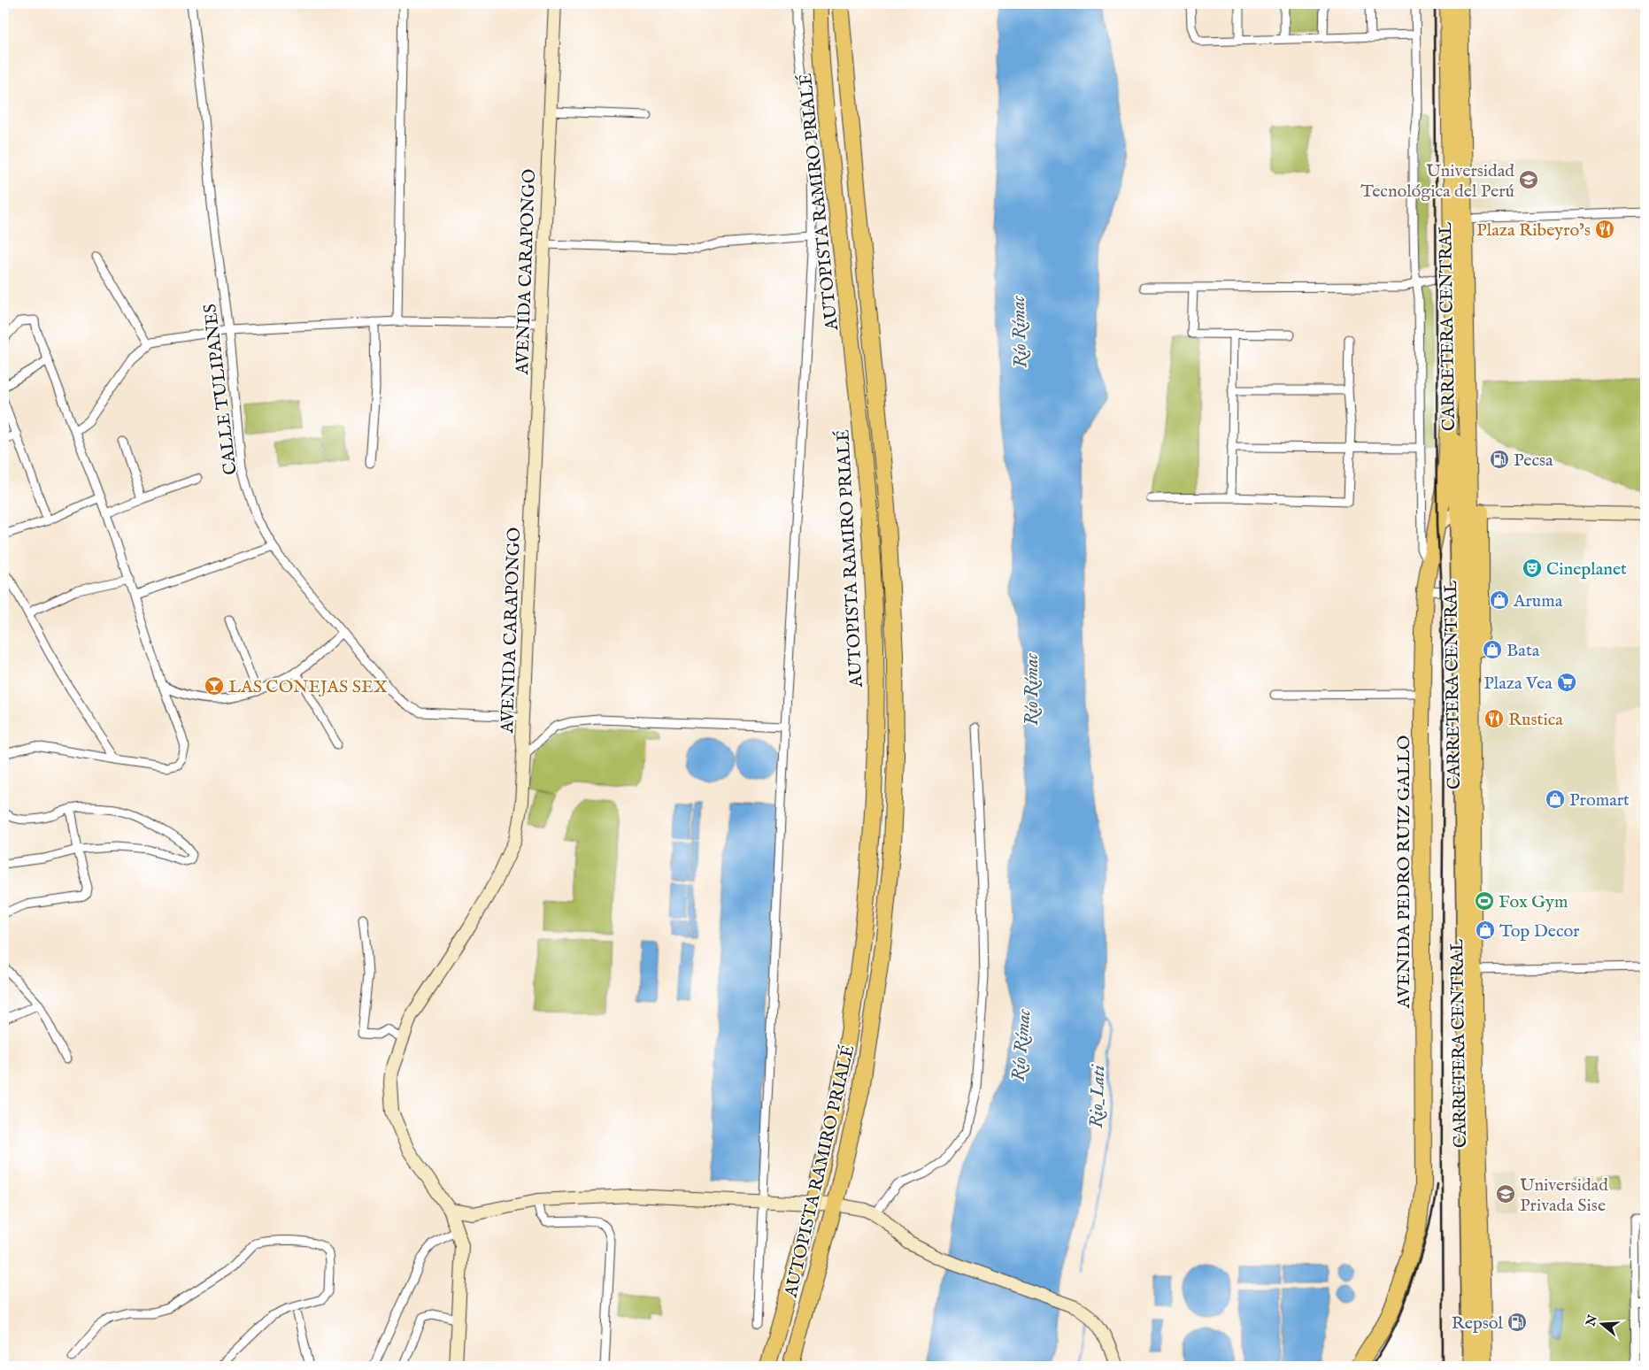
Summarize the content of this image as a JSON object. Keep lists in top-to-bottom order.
{
  "streets": {
    "highway": ["AUTOPISTA RAMIRO PRIALÉ", "CARRETERA CENTRAL", "AVENIDA PEDRO RUIZ GALLO"],
    "street": ["AVENIDA CARAPONGO", "CALLE TULIPANES"]
  },
  "crossings": [
    ["AVENIDA CARAPONGO", "CALLE TULIPANES"],
    ["CARRETERA CENTRAL", "AVENIDA PEDRO RUIZ GALLO"]
  ],
  "water": ["Río Rímac", "Rio_Lati"],
  "places": {
    "school or university": ["Universidad Tecnológica del Perú", "Universidad Privada Sise"],
    "restaurant": ["Plaza Ribeyro’s", "Rustica"],
    "fuel station": ["Pecsa", "Repsol"],
    "theatre": ["Cineplanet"],
    "shop": [
      "Aruma",
      "Bata",
      "Promart",
      "Top Decor"
    ],
    "supermarket": ["Plaza Vea"],
    "bar": ["LAS CONEJAS SEX"],
    "sports": ["Fox Gym"]
  },
  "north": "left"
}
